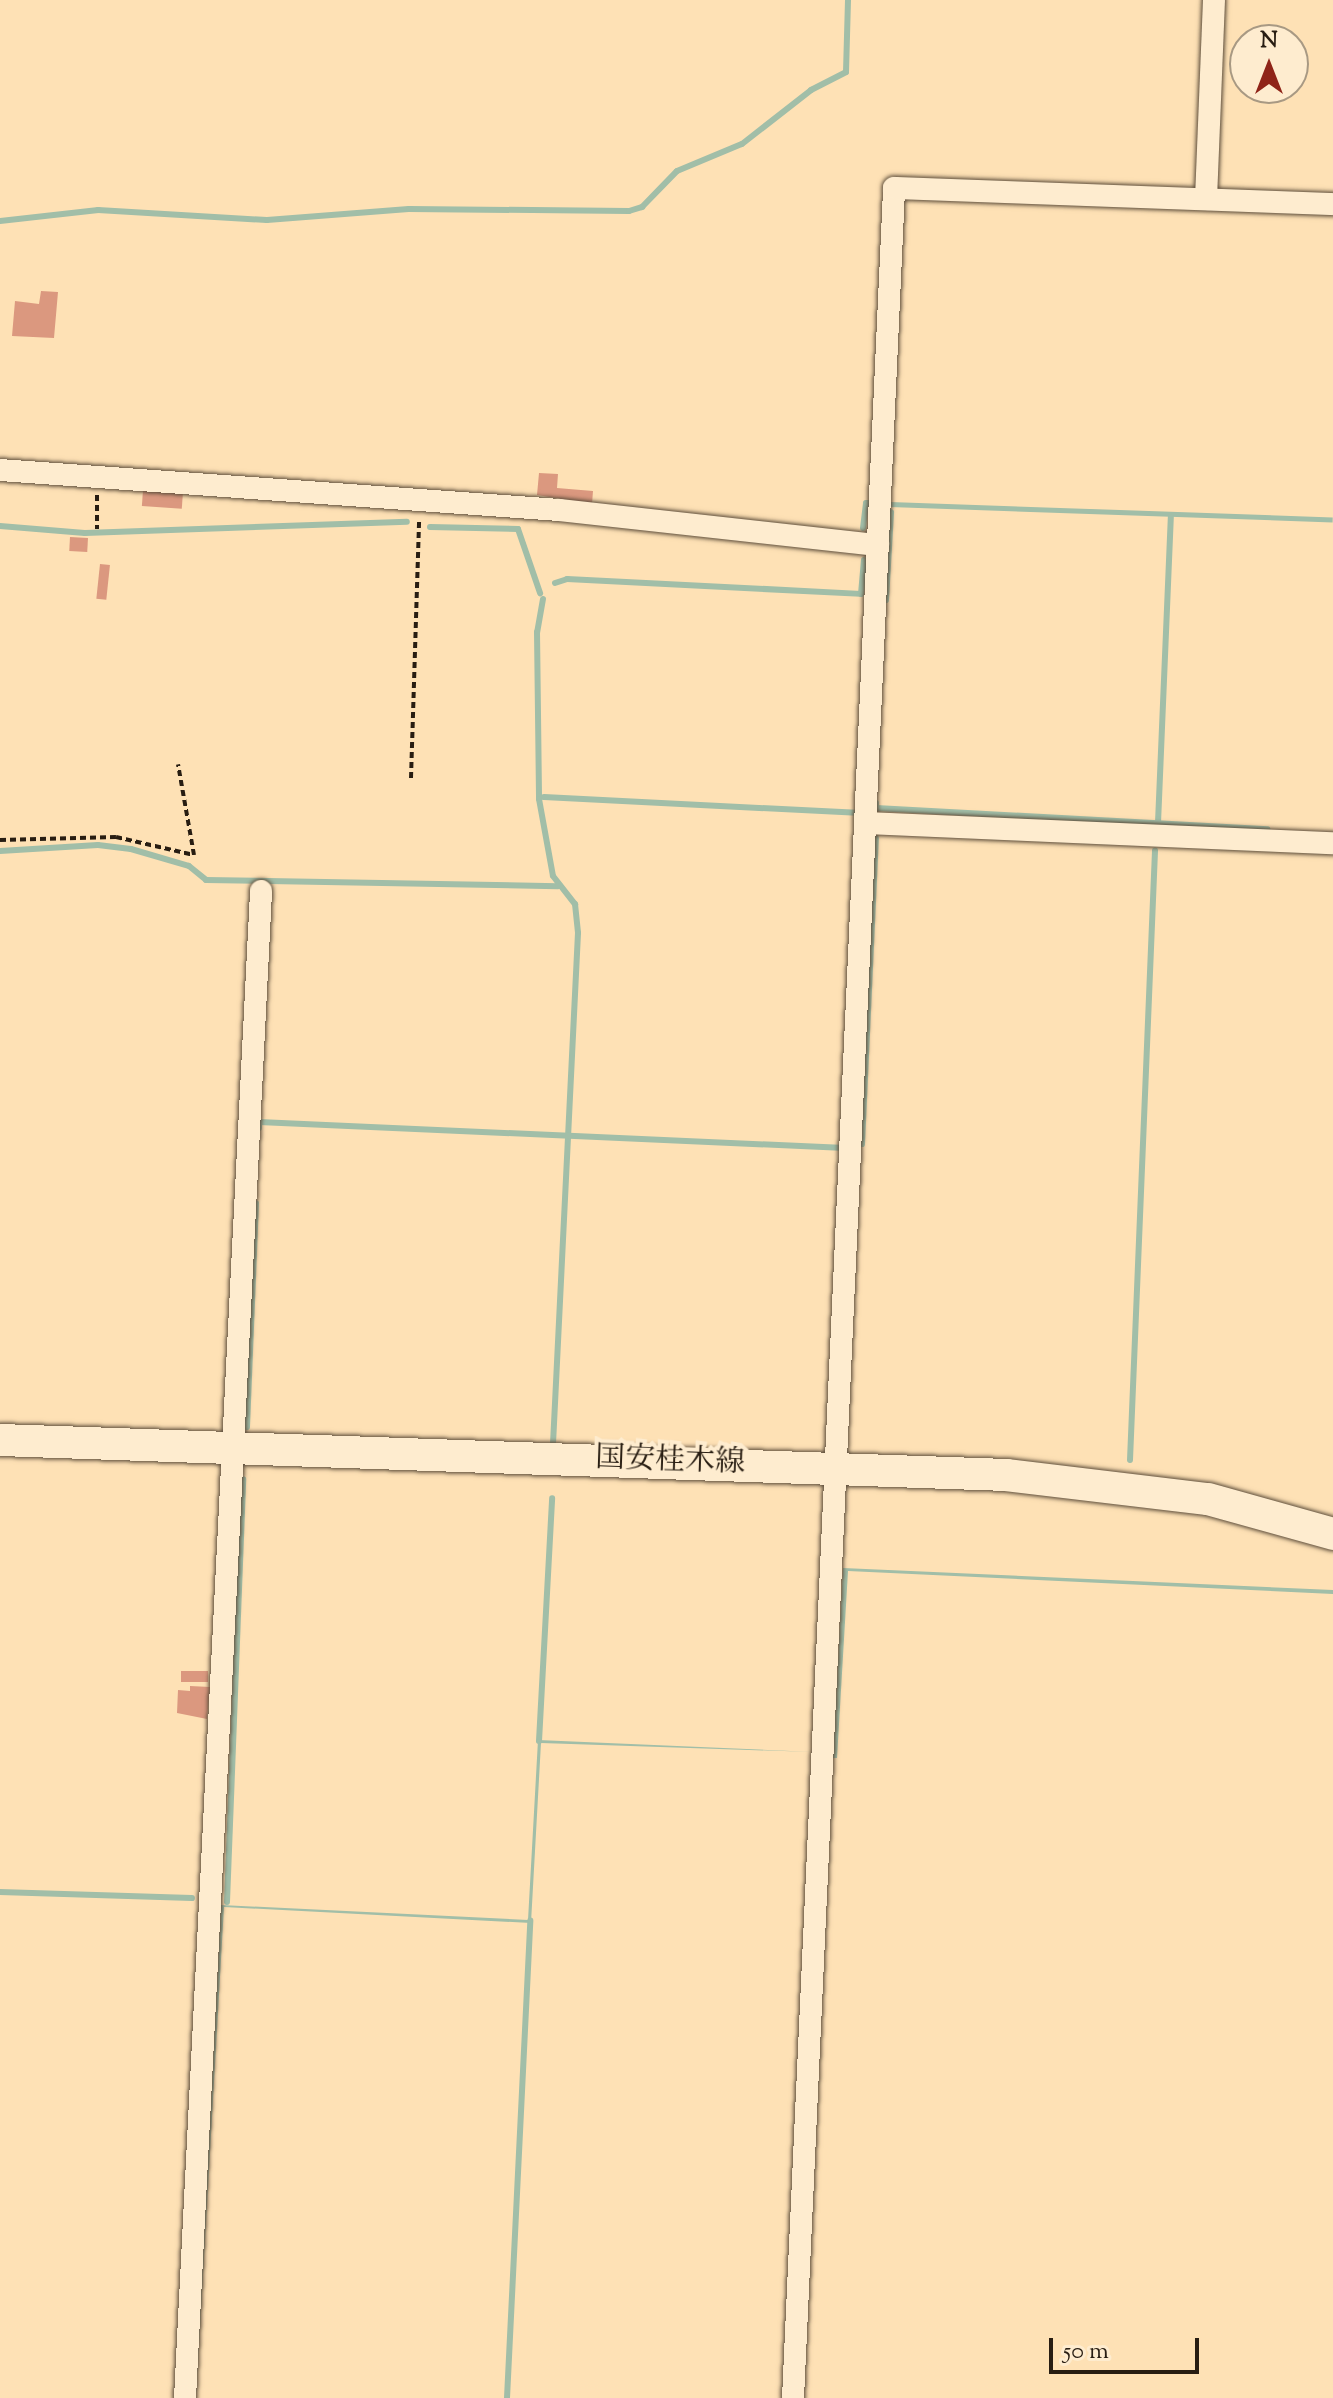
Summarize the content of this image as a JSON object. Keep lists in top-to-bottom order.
{
  "streets": {
    "main road": ["国安桂木線"]
  },
  "scale_bar": "50 m",
  "north": "top"
}
